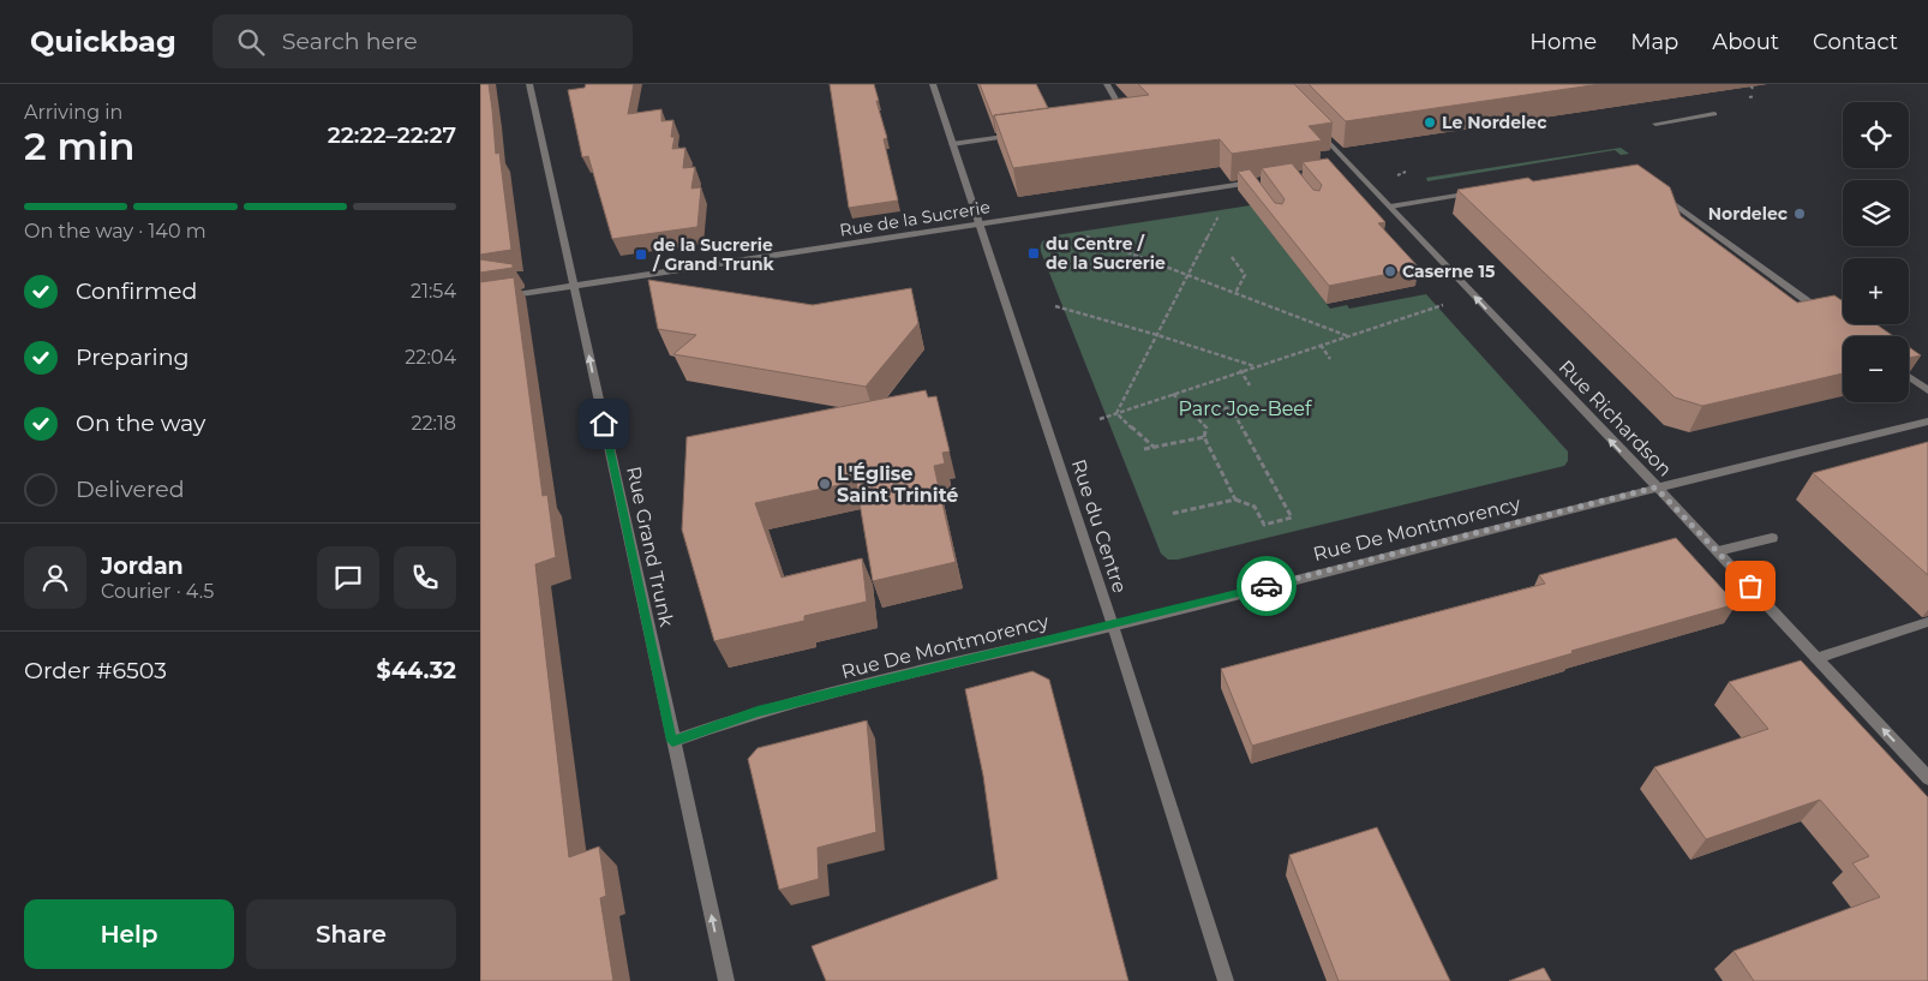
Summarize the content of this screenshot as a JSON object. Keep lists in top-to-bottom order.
{
  "streets": {
    "street": [
      "Rue de la Sucrerie",
      "Rue Richardson",
      "Rue du Centre",
      "Rue De Montmorency",
      "Rue Grand Trunk"
    ]
  },
  "crossings": [
    ["Rue de la Sucrerie", "Rue du Centre"],
    ["Rue de la Sucrerie", "Rue Grand Trunk"],
    ["Rue Richardson", "Rue De Montmorency"],
    ["Rue du Centre", "Rue De Montmorency"],
    ["Rue De Montmorency", "Rue Grand Trunk"]
  ],
  "one_way": ["Rue Richardson", "Rue Grand Trunk"],
  "parks": ["Parc Joe-Beef"],
  "places": {
    "other": [
      "Le Nordelec",
      "Nordelec",
      "Caserne 15",
      "L'Église Saint Trinité"
    ],
    "transit": ["du Centre / de la Sucrerie", "de la Sucrerie / Grand Trunk"]
  },
  "page": {
    "header": "Quickbag",
    "search": "Search here",
    "nav": [
      "Home",
      "Map",
      "About",
      "Contact"
    ],
    "heading": ["2 min", "Arriving in", "22:22–22:27"],
    "panel": [
      "Jordan",
      "Courier · 4.5",
      "Order #6503",
      "$44.32"
    ],
    "map_buttons": ["+", "−"],
    "bar": "On the way · 140 m",
    "list": [
      ["Confirmed", "21:54"],
      ["Preparing", "22:04"],
      ["On the way", "22:18"],
      "Delivered"
    ],
    "buttons": ["Help", "Share"]
  }
}
